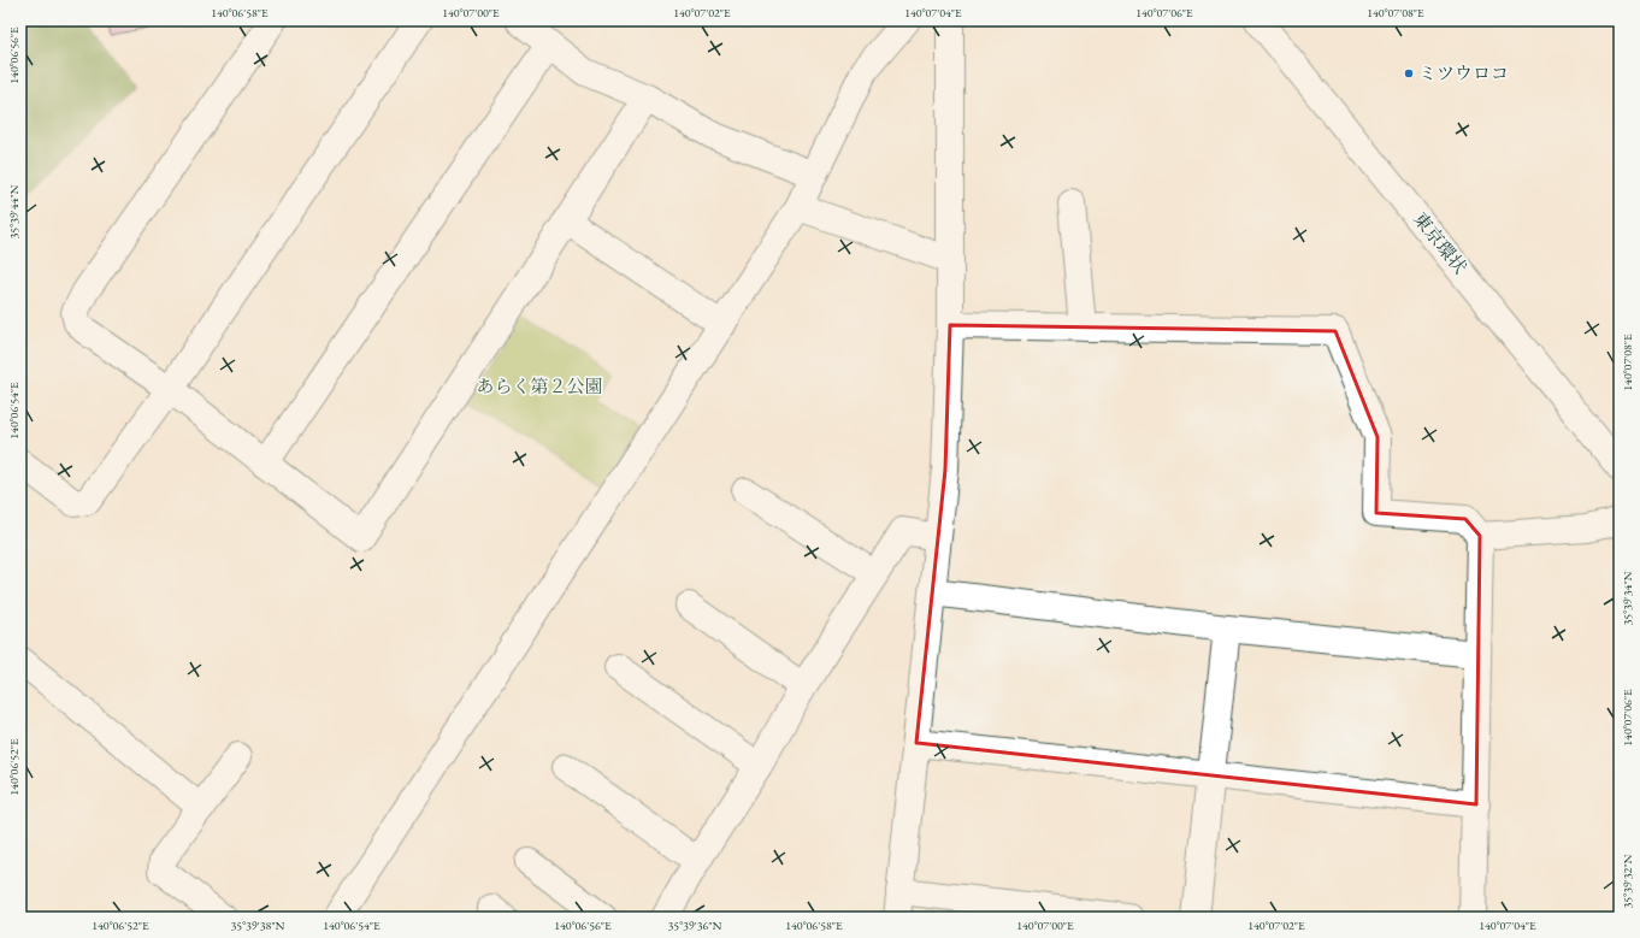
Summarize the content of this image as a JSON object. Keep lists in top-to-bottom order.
{
  "streets": {
    "main road": ["東京環状"]
  },
  "parks": ["あらく第２公園"],
  "places": ["ミツウロコ"],
  "coordinates": [
    "140°06'58\"E",
    "140°07'00\"E",
    "140°07'02\"E",
    "140°07'04\"E",
    "140°07'06\"E",
    "140°07'08\"E",
    "140°06'56\"E",
    "35°39'44\"N",
    "140°06'54\"E",
    "35°39'34\"N",
    "140°06'52\"E",
    "35°39'32\"N",
    "35°39'38\"N",
    "35°39'36\"N"
  ]
}
